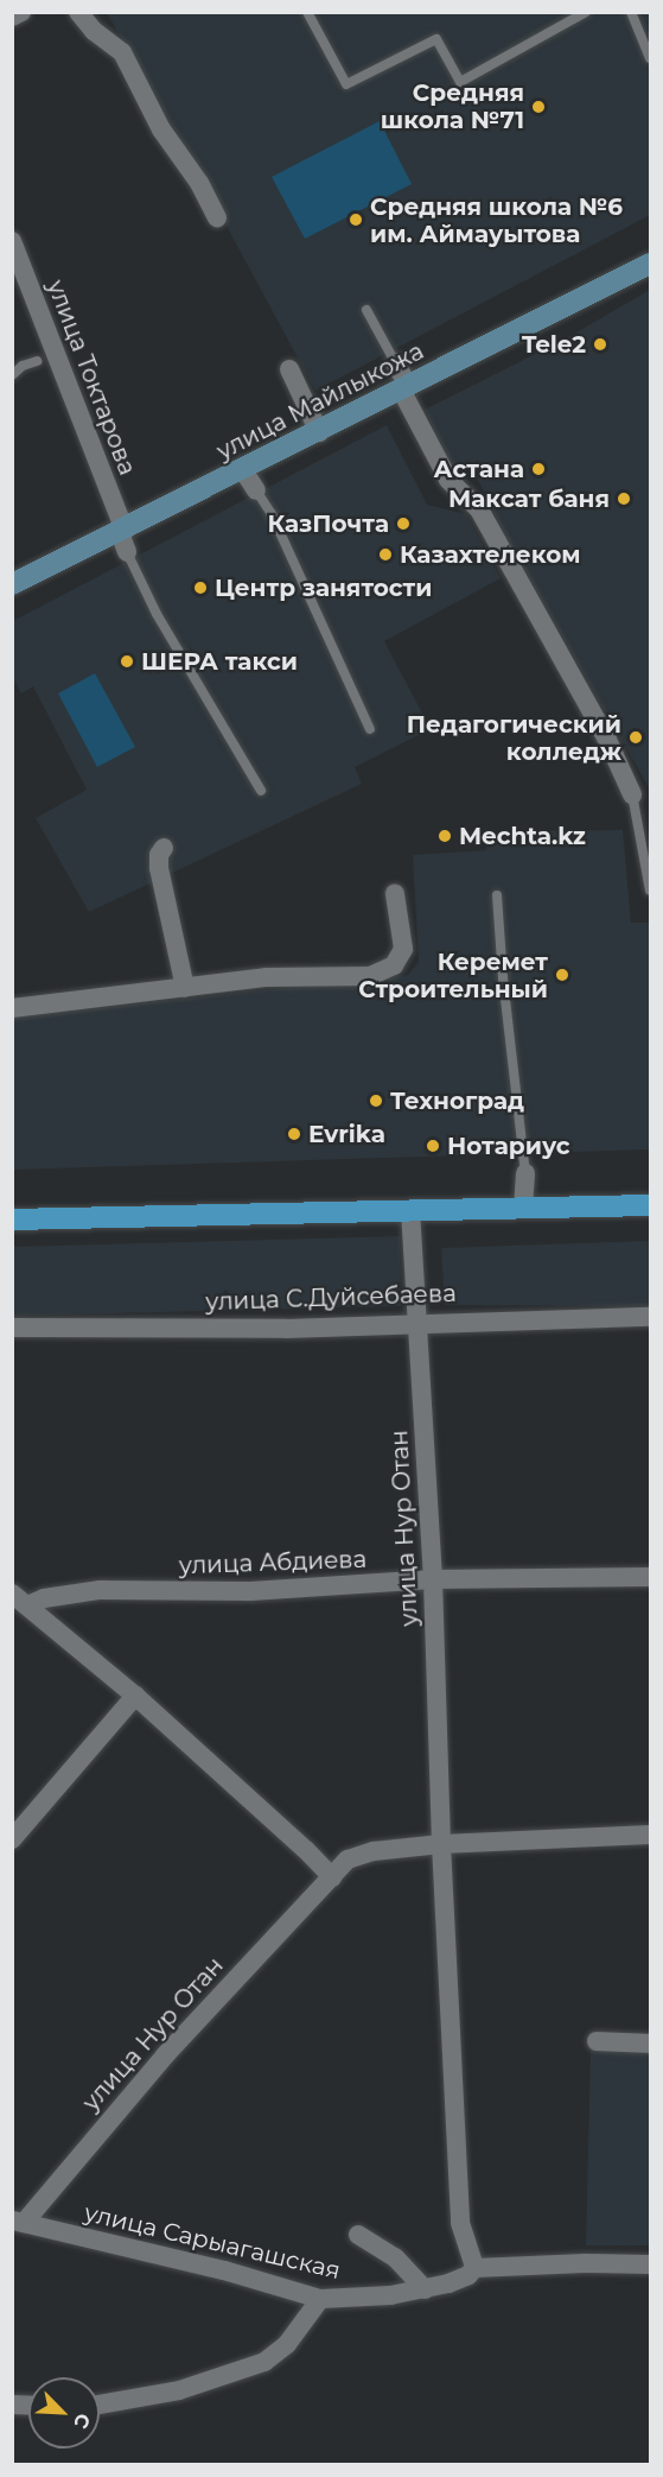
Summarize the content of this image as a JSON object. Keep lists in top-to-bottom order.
{
  "streets": {
    "street": [
      "улица Токтарова",
      "улица Майлыкожа",
      "улица С.Дуйсебаева",
      "улица Нур Отан",
      "улица Абдиева",
      "улица Сарыагашская"
    ]
  },
  "crossings": [
    ["улица Токтарова", "улица Майлыкожа"],
    ["улица С.Дуйсебаева", "улица Нур Отан"],
    ["улица Нур Отан", "улица Абдиева"],
    ["улица Нур Отан", "улица Сарыагашская"]
  ],
  "places": [
    "Средняя школа №71",
    "Средняя школа №6 им. Аймауытова",
    "Tele2",
    "Астана",
    "Максат баня",
    "КазПочта",
    "Казахтелеком",
    "Центр занятости",
    "ШЕРА такси",
    "Педагогический колледж",
    "Mechta.kz",
    "Керемет Строительный",
    "Техноград",
    "Evrika",
    "Нотариус"
  ],
  "north": "bottom right"
}
